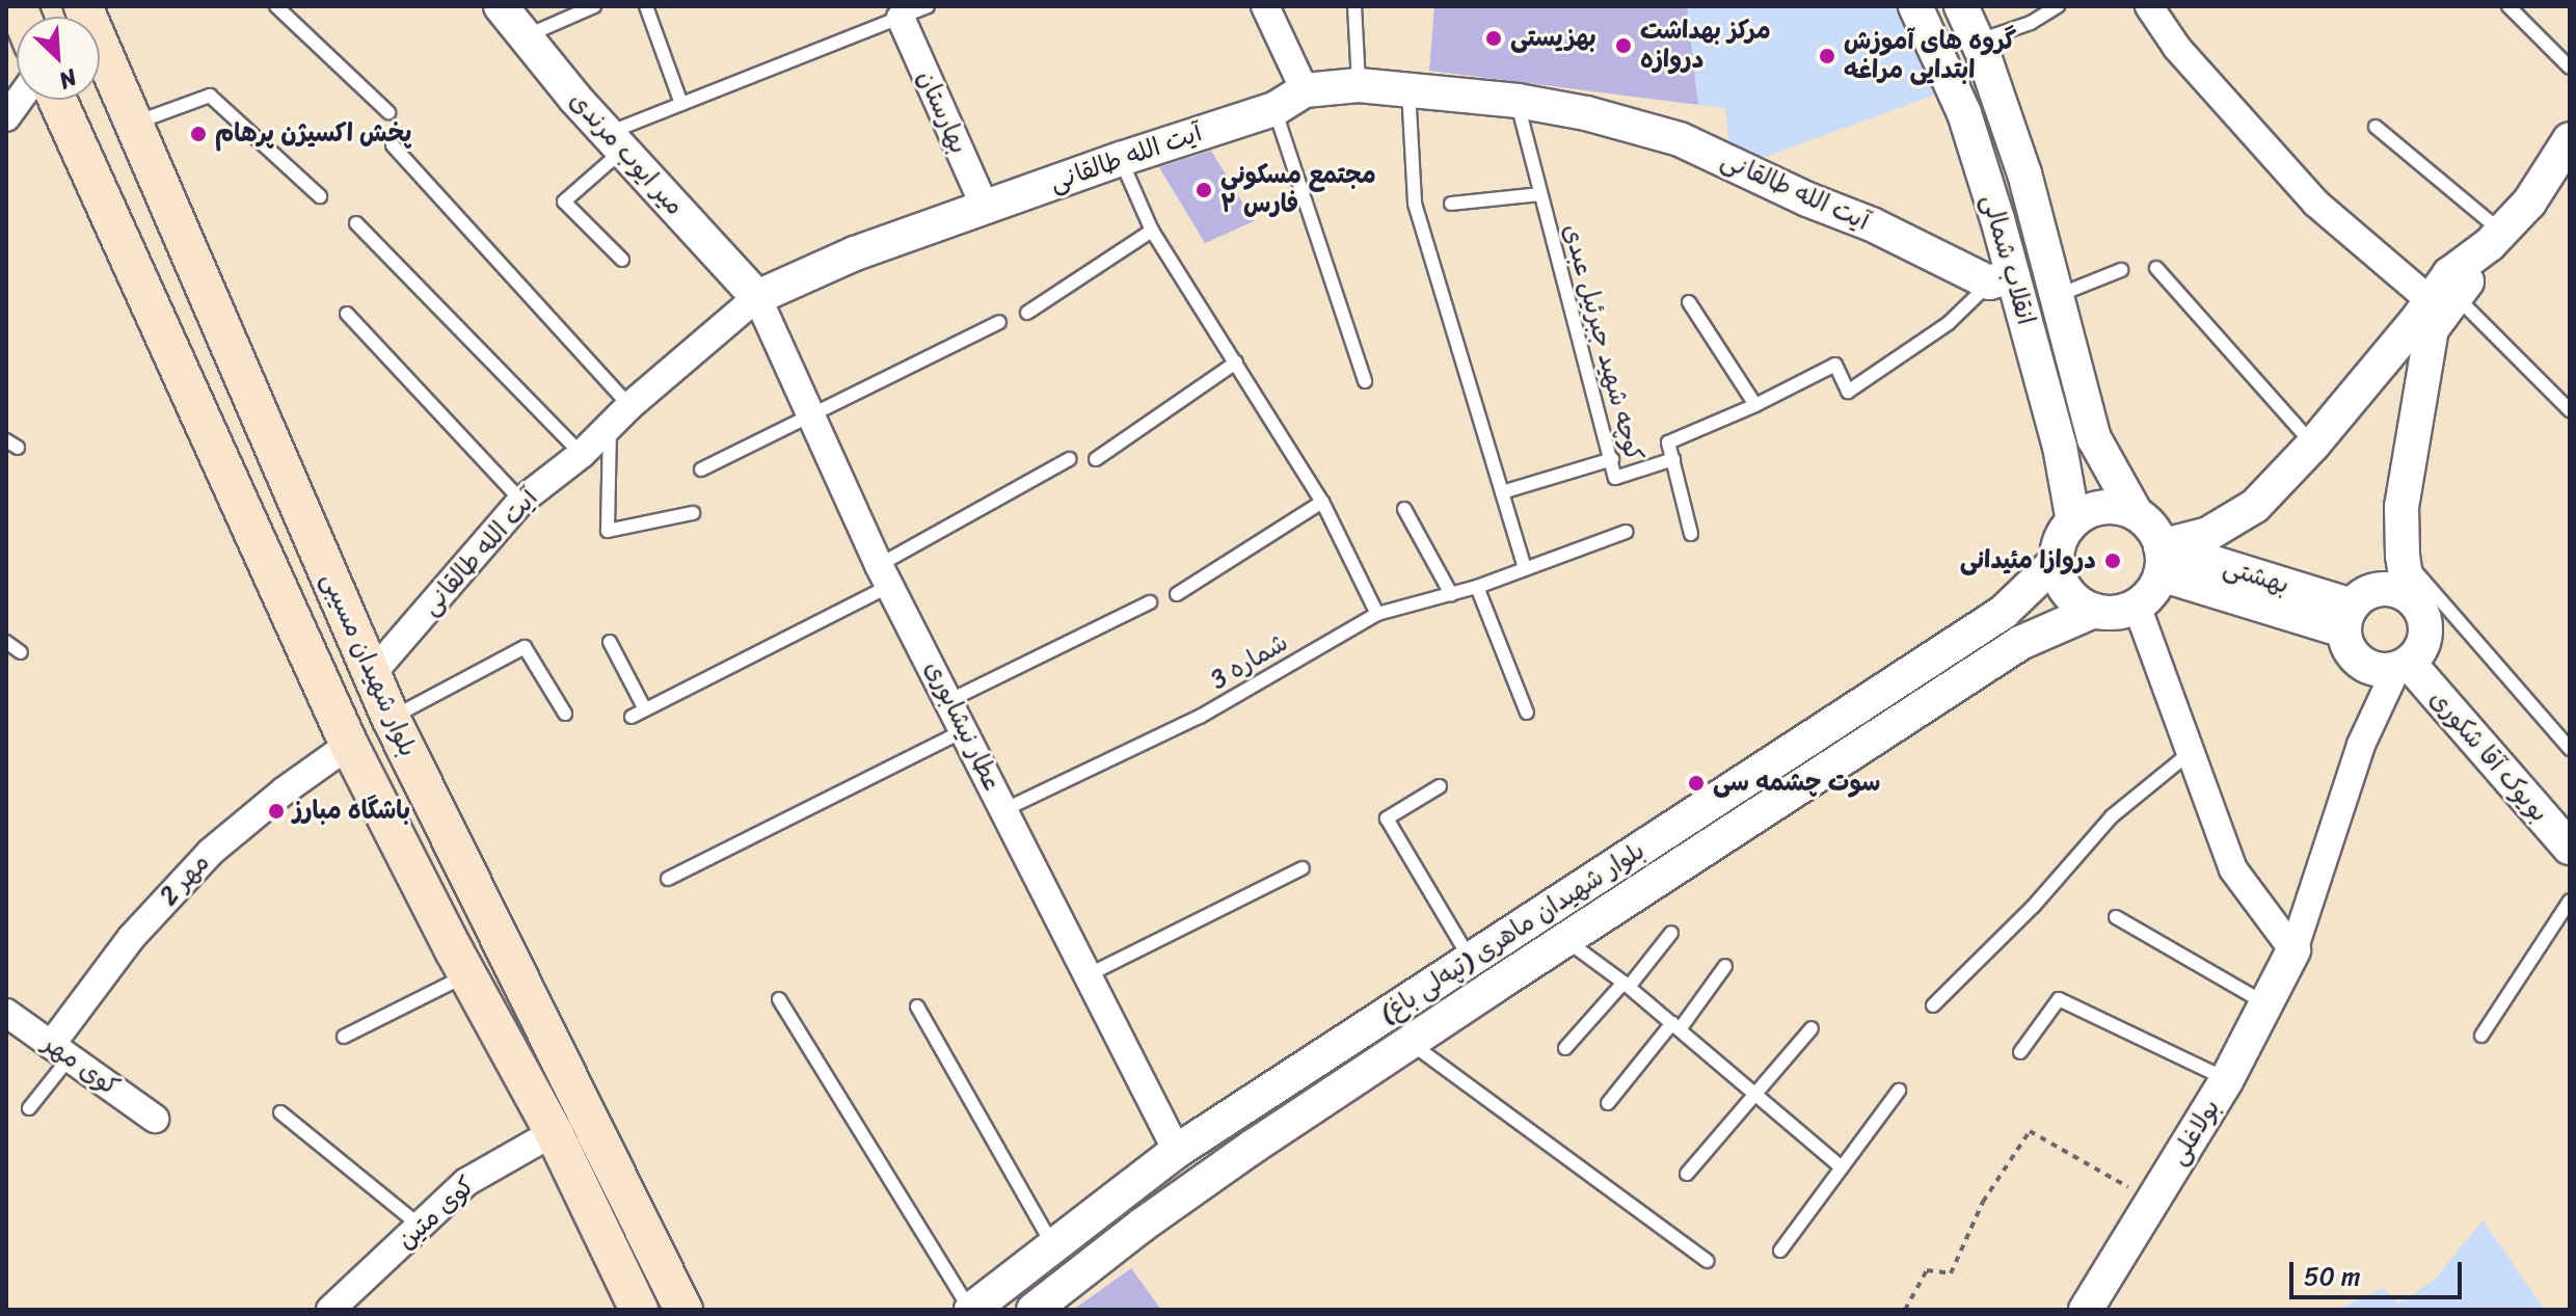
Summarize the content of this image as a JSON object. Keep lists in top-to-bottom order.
{
  "streets": {
    "main road": ["بلوار شهیدان مسیبی"],
    "street": [
      "بهارستان",
      "میر ایوب مرندی",
      "آیت الله طالقانی",
      "انقلاب شمالی",
      "بهشتی",
      "عطار نیشابوری",
      "بویوک آقا شکوری",
      "مهر 2",
      "بلوار شهیدان ماهری (تپه‌لی باغ)",
      "کوی مهر",
      "بولاغلی",
      "کوی متین"
    ],
    "lane": ["کوچه شهید جبرئیل عبدی", "شماره 3"]
  },
  "crossings": [
    ["بهارستان", "آیت الله طالقانی"],
    ["میر ایوب مرندی", "آیت الله طالقانی"],
    ["میر ایوب مرندی", "عطار نیشابوری"],
    ["آیت الله طالقانی", "انقلاب شمالی"],
    ["آیت الله طالقانی", "کوچه شهید جبرئیل عبدی"],
    ["آیت الله طالقانی", "بلوار شهیدان مسیبی"],
    ["آیت الله طالقانی", "عطار نیشابوری"],
    ["انقلاب شمالی", "کوچه شهید جبرئیل عبدی"],
    ["انقلاب شمالی", "بهشتی"],
    ["انقلاب شمالی", "بلوار شهیدان ماهری (تپه‌لی باغ)"],
    ["بهشتی", "بویوک آقا شکوری"],
    ["بهشتی", "بلوار شهیدان ماهری (تپه‌لی باغ)"],
    ["بهشتی", "بولاغلی"],
    ["شماره 3", "عطار نیشابوری"],
    ["بلوار شهیدان مسیبی", "مهر 2"],
    ["بلوار شهیدان مسیبی", "کوی متین"],
    ["عطار نیشابوری", "بلوار شهیدان ماهری (تپه‌لی باغ)"],
    ["بویوک آقا شکوری", "بولاغلی"],
    ["مهر 2", "کوی مهر"]
  ],
  "places": [
    "بهزیستی",
    "مرکز بهداشت دروازه",
    "گروه های آموزش ابتدایی مراغه",
    "پخش اکسیژن پرهام",
    "مجتمع مسکونی فارس ۲",
    "دروازا مئیدانی",
    "سوت چشمه سی",
    "باشگاه مبارز"
  ],
  "scale_bar": "50 m",
  "north": "bottom right"
}
